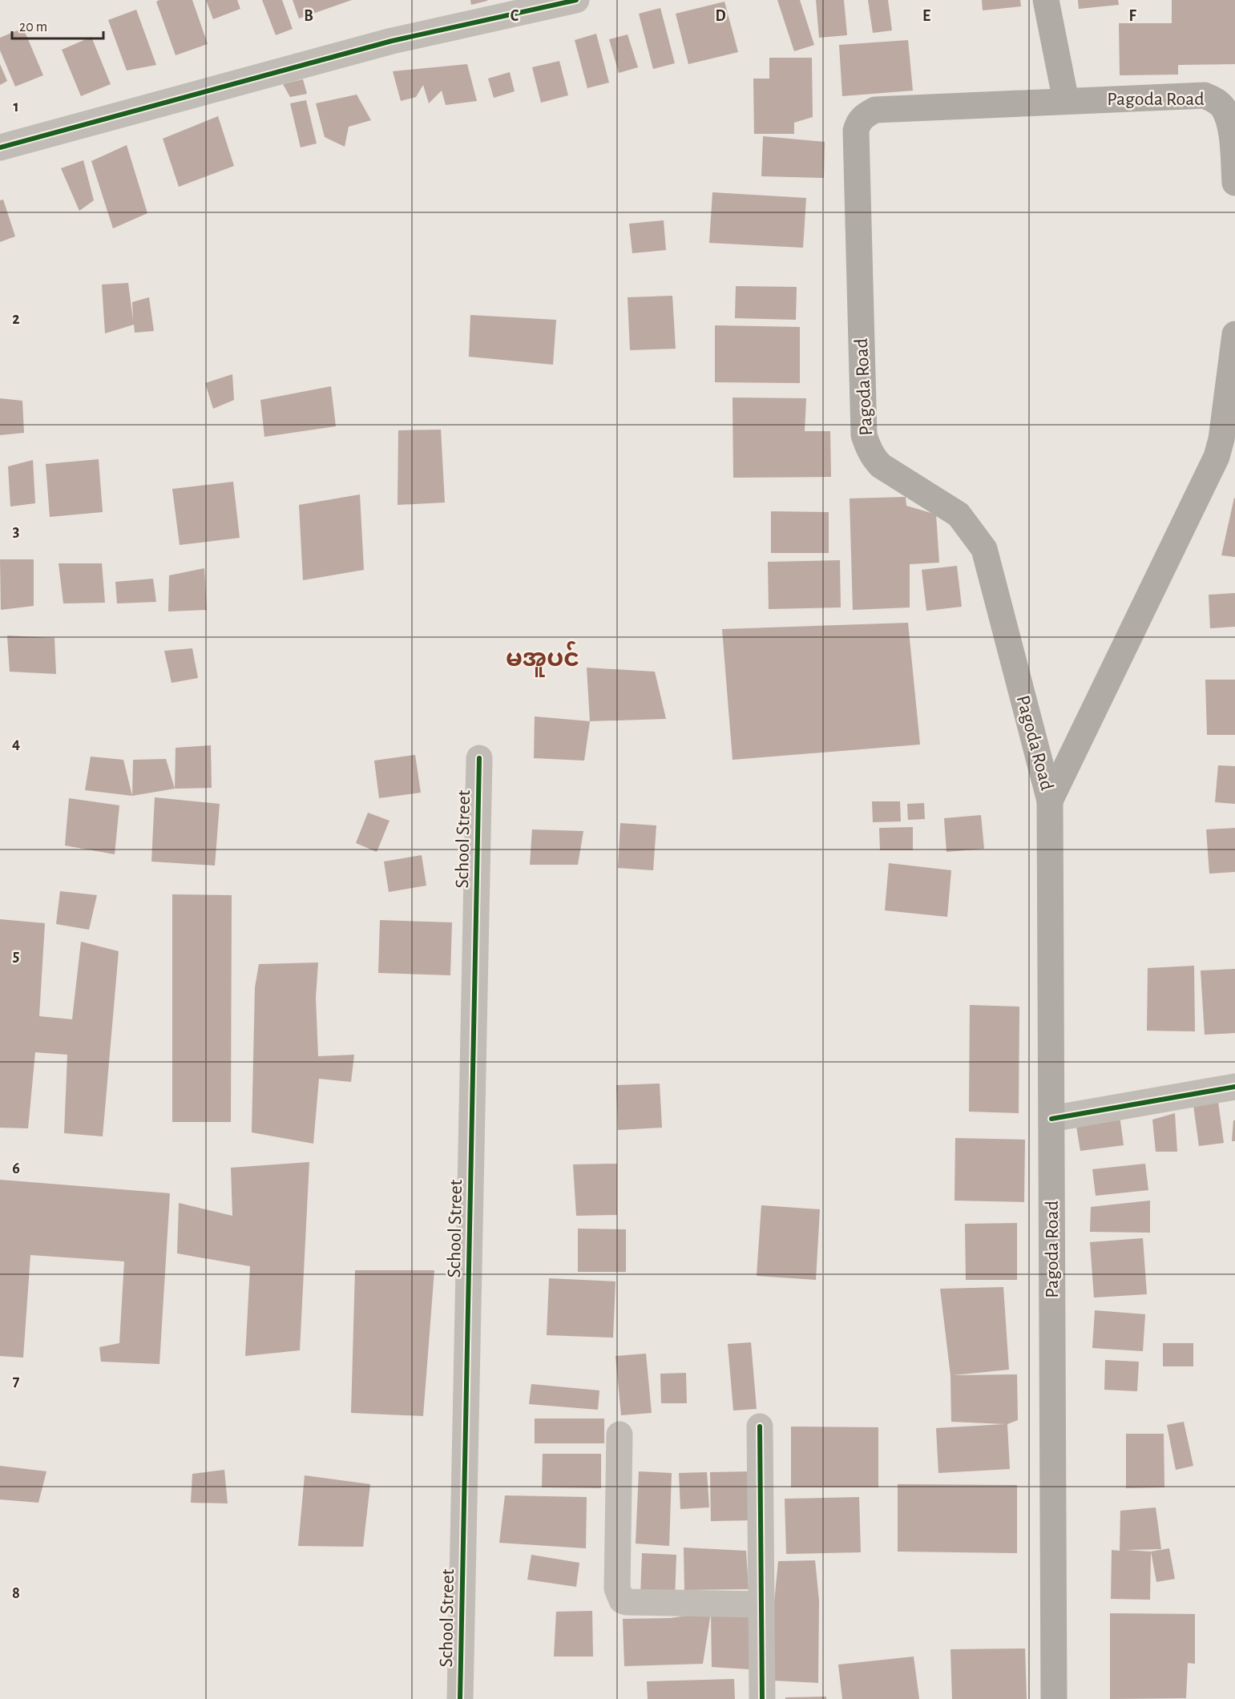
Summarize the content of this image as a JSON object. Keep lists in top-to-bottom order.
{
  "streets": {
    "main road": ["Pagoda Road"],
    "street": ["School Street"]
  },
  "districts": ["မအူပင်"],
  "scale_bar": "20 m",
  "grid": {
    "columns": [
      "B",
      "C",
      "D",
      "E",
      "F"
    ],
    "rows": [
      "1",
      "2",
      "3",
      "4",
      "5",
      "6",
      "7",
      "8"
    ]
  }
}
